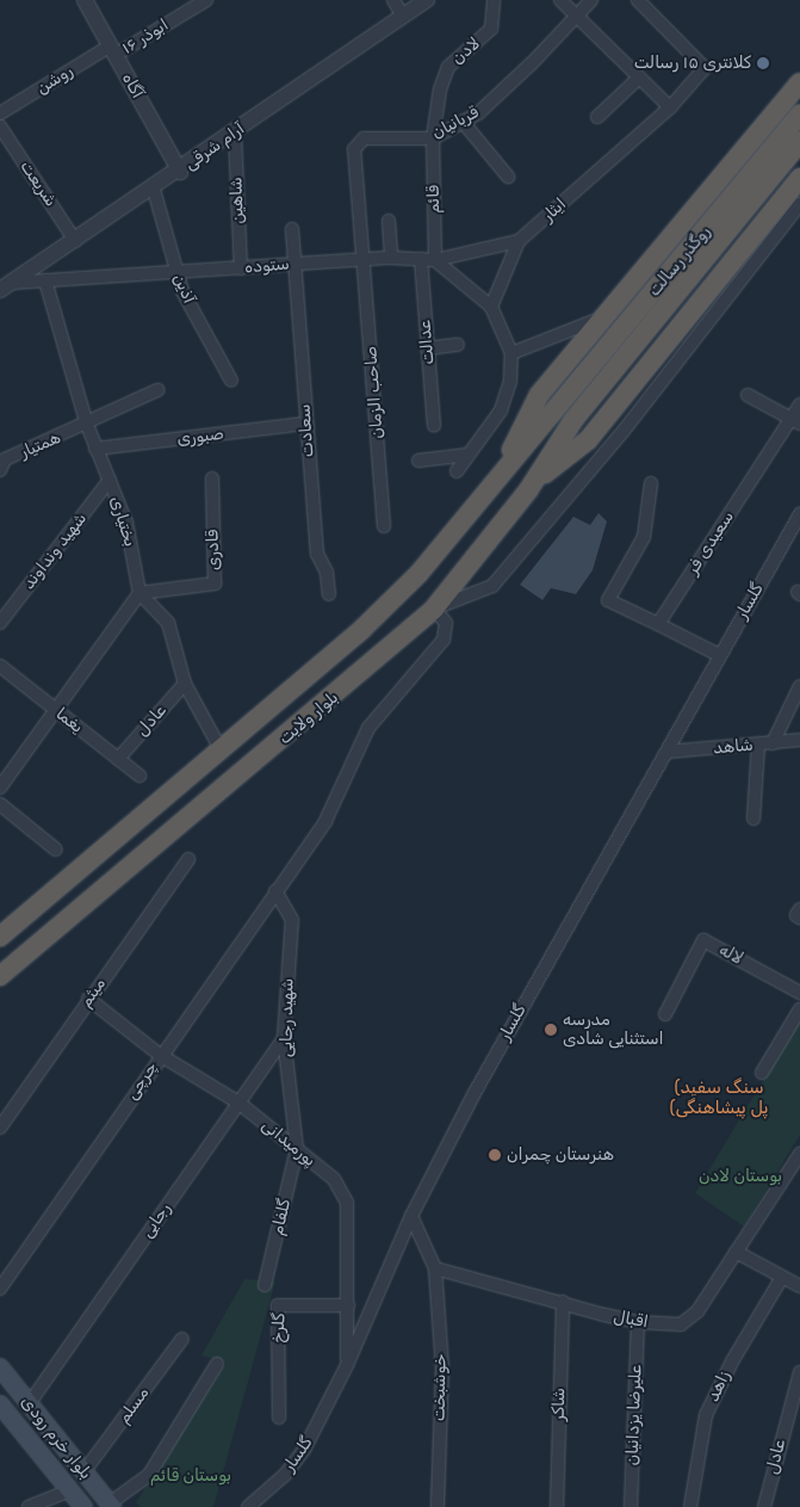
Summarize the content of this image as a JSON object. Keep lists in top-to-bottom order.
{
  "streets": {
    "highway": ["روگذر رسالت", "بلوار ولایت"],
    "main road": ["بلوار خرم رودی"],
    "street": [
      "ابوذر ۱۶",
      "لادن",
      "روشن",
      "آگاه",
      "قربانیان",
      "آرام شرقی",
      "شریعت",
      "قائم",
      "شاهین",
      "ایثار",
      "ستوده",
      "آذین",
      "عدالت",
      "صاحب الزمان",
      "سعادت",
      "صبوری",
      "همتیار",
      "بختیاری",
      "سعیدی فر",
      "قادری",
      "شهید ونداوند",
      "گلسار",
      "یغما",
      "عادل",
      "شاهد",
      "لاله",
      "میثم",
      "شهید رجایی",
      "چرچی",
      "پورمیدانی",
      "گلفام",
      "رجایی",
      "اقبال",
      "گلرخ",
      "زاهد",
      "خوشبخت",
      "شاکر",
      "مسلم",
      "علیرضا یزدانیان"
    ]
  },
  "crossings": [
    ["ابوذر ۱۶", "روشن"],
    ["ابوذر ۱۶", "آگاه"],
    ["لادن", "قربانیان"],
    ["لادن", "قائم"],
    ["روشن", "آگاه"],
    ["آگاه", "آرام شرقی"],
    ["قربانیان", "قائم"],
    ["قربانیان", "ستوده"],
    ["قربانیان", "صاحب الزمان"],
    ["آرام شرقی", "شریعت"],
    ["آرام شرقی", "شاهین"],
    ["آرام شرقی", "ستوده"],
    ["آرام شرقی", "آذین"],
    ["قائم", "ستوده"],
    ["شاهین", "ستوده"],
    ["ایثار", "ستوده"],
    ["روگذر رسالت", "بلوار ولایت"],
    ["ستوده", "آذین"],
    ["ستوده", "عدالت"],
    ["ستوده", "صاحب الزمان"],
    ["ستوده", "سعادت"],
    ["ستوده", "بختیاری"],
    ["سعادت", "صبوری"],
    ["صبوری", "بختیاری"],
    ["همتیار", "بختیاری"],
    ["بختیاری", "قادری"],
    ["بختیاری", "شهید ونداوند"],
    ["گلسار", "شاهد"],
    ["گلسار", "پورمیدانی"],
    ["بلوار ولایت", "چرچی"],
    ["یغما", "عادل"],
    ["میثم", "پورمیدانی"],
    ["شهید رجایی", "چرچی"],
    ["شهید رجایی", "پورمیدانی"],
    ["شهید رجایی", "گلفام"],
    ["شهید رجایی", "رجایی"],
    ["چرچی", "پورمیدانی"],
    ["پورمیدانی", "گلفام"],
    ["پورمیدانی", "رجایی"],
    ["پورمیدانی", "گلرخ"],
    ["رجایی", "بلوار خرم رودی"],
    ["اقبال", "خوشبخت"],
    ["اقبال", "شاکر"],
    ["اقبال", "علیرضا یزدانیان"],
    ["مسلم", "بلوار خرم رودی"]
  ],
  "districts": ["(سنگ سفید (پل پیشاهنگی"],
  "parks": ["بوستان لادن", "بوستان قائم"],
  "places": ["کلانتری ۱۵ رسالت", "مدرسه استثنایی شادی", "هنرستان چمران"]
}
